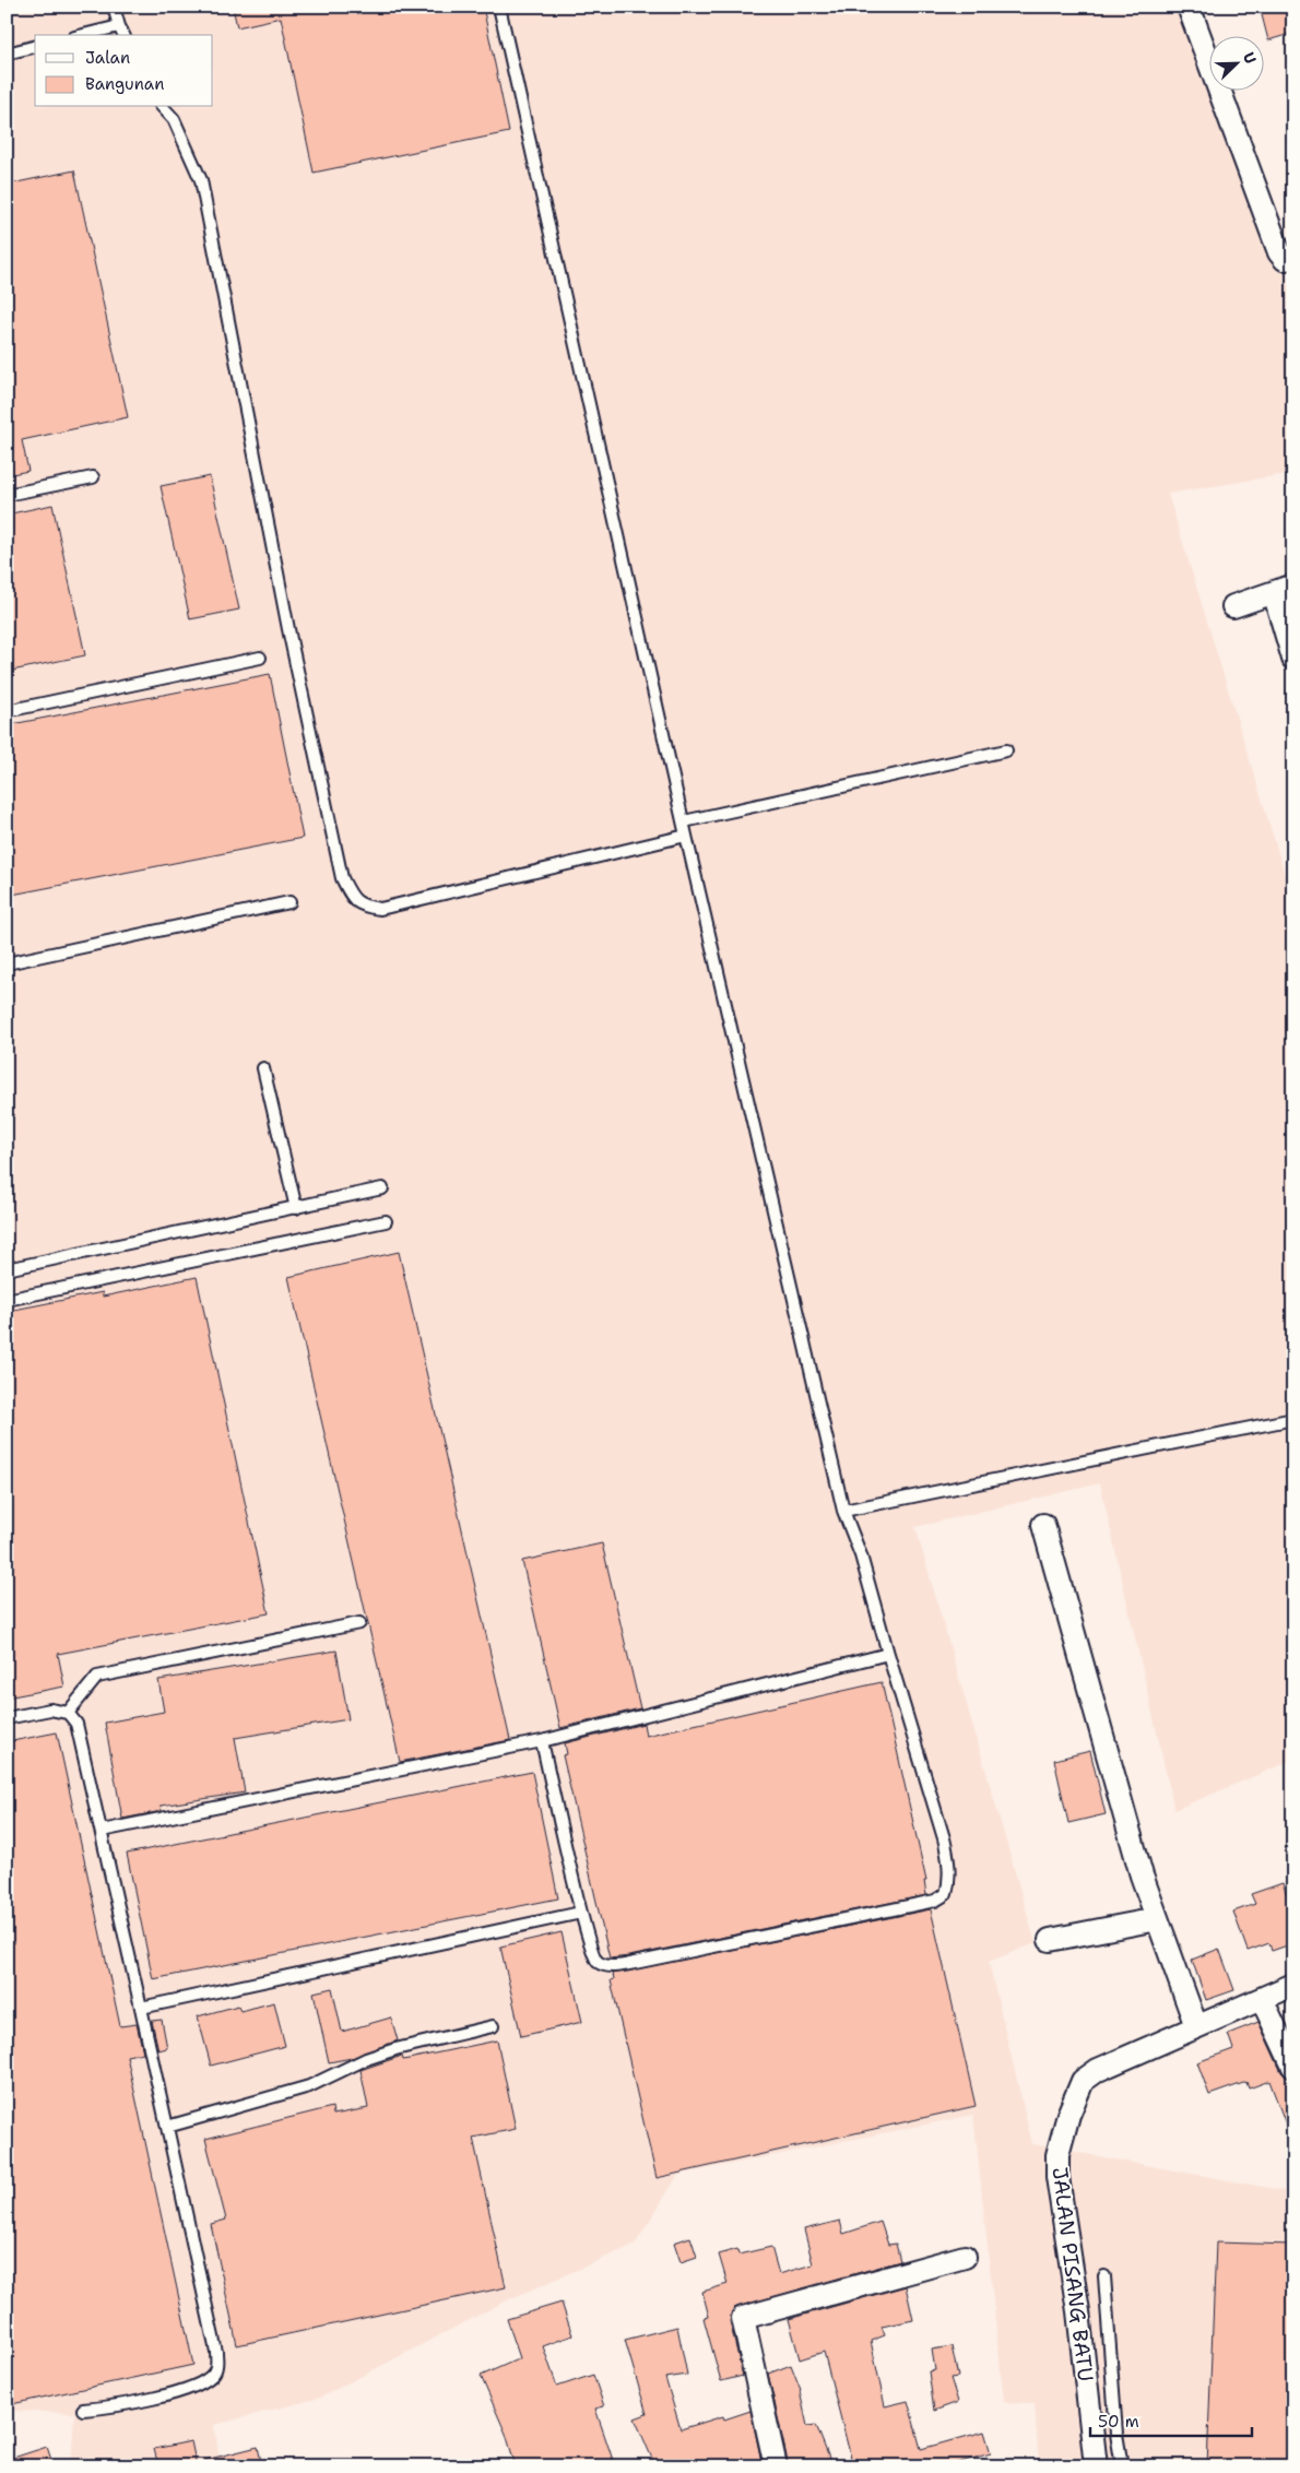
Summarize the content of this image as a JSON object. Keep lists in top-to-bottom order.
{
  "streets": {
    "street": ["JALAN PISANG BATU"]
  },
  "legend": ["Jalan", "Bangunan"],
  "scale_bar": "50 m",
  "north": "top right"
}
